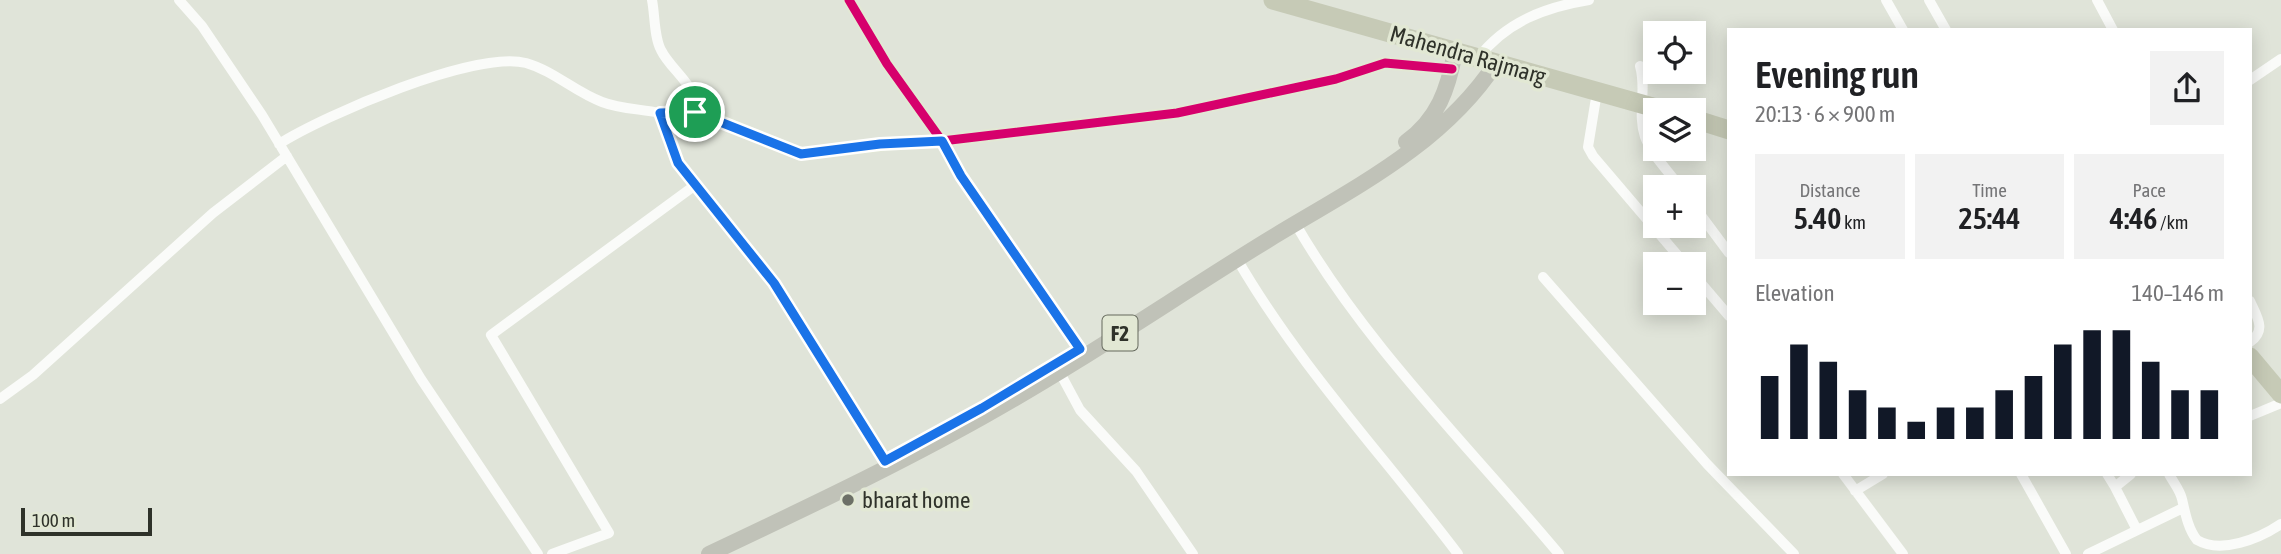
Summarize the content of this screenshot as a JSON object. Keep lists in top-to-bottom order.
{
  "streets": {
    "highway": ["Mahendra Rajmarg"],
    "main road": ["F2"]
  },
  "crossings": [
    ["Mahendra Rajmarg", "F2"]
  ],
  "places": ["bharat home"],
  "scale_bar": "100 m",
  "page": {
    "map_buttons": ["+", "−"],
    "heading": ["Evening run", "20:13 · 6 × 900 m"],
    "stats": [
      ["Distance", "5.40 km"],
      ["Time", "25:44"],
      ["Pace", "4:46 /km"]
    ],
    "chart": ["Elevation", "140–146 m"],
    "scale": "100 m"
  }
}
